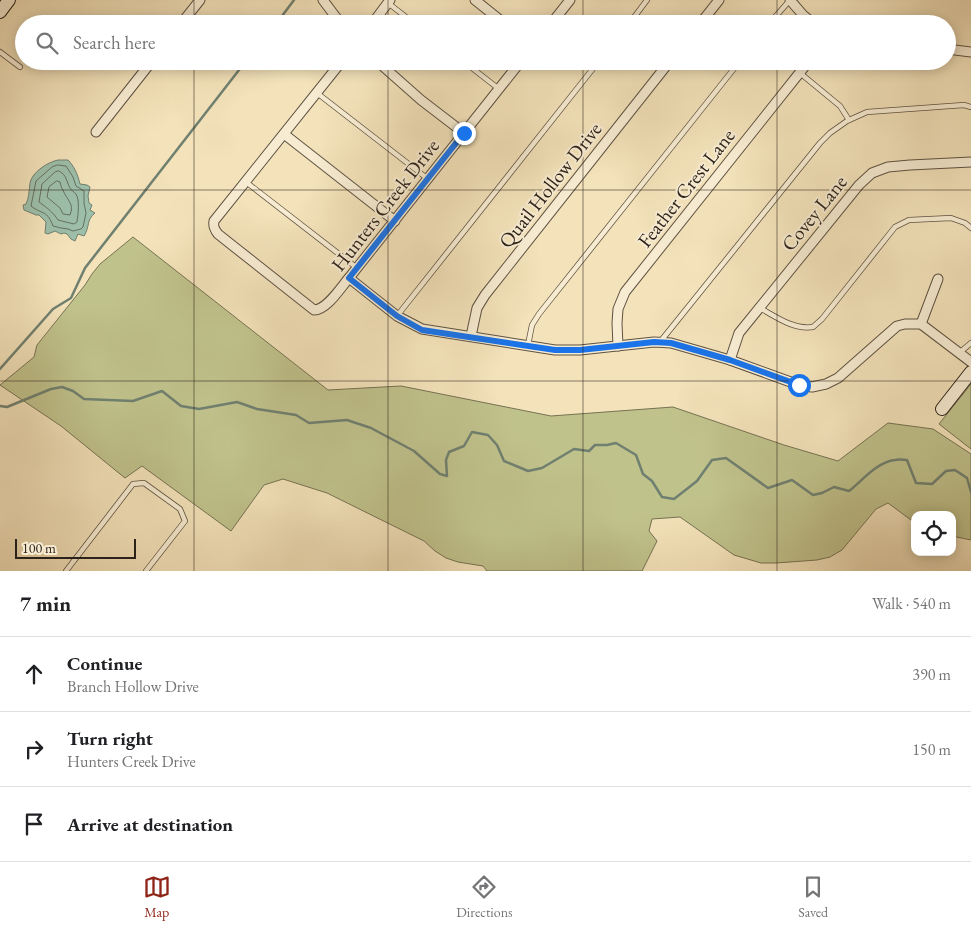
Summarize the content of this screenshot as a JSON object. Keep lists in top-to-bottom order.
{
  "streets": {
    "street": [
      "Quail Hollow Drive",
      "Feather Crest Lane",
      "Hunters Creek Drive",
      "Covey Lane"
    ]
  },
  "scale_bar": "100 m",
  "page": {
    "search": "Search here",
    "scale": "100 m",
    "heading": ["7 min", "Walk · 540 m"],
    "list": [
      ["Continue", "Branch Hollow Drive", "390 m"],
      ["Turn right", "Hunters Creek Drive", "150 m"],
      "Arrive at destination"
    ],
    "nav": ["Map", "Directions", "Saved"]
  }
}
